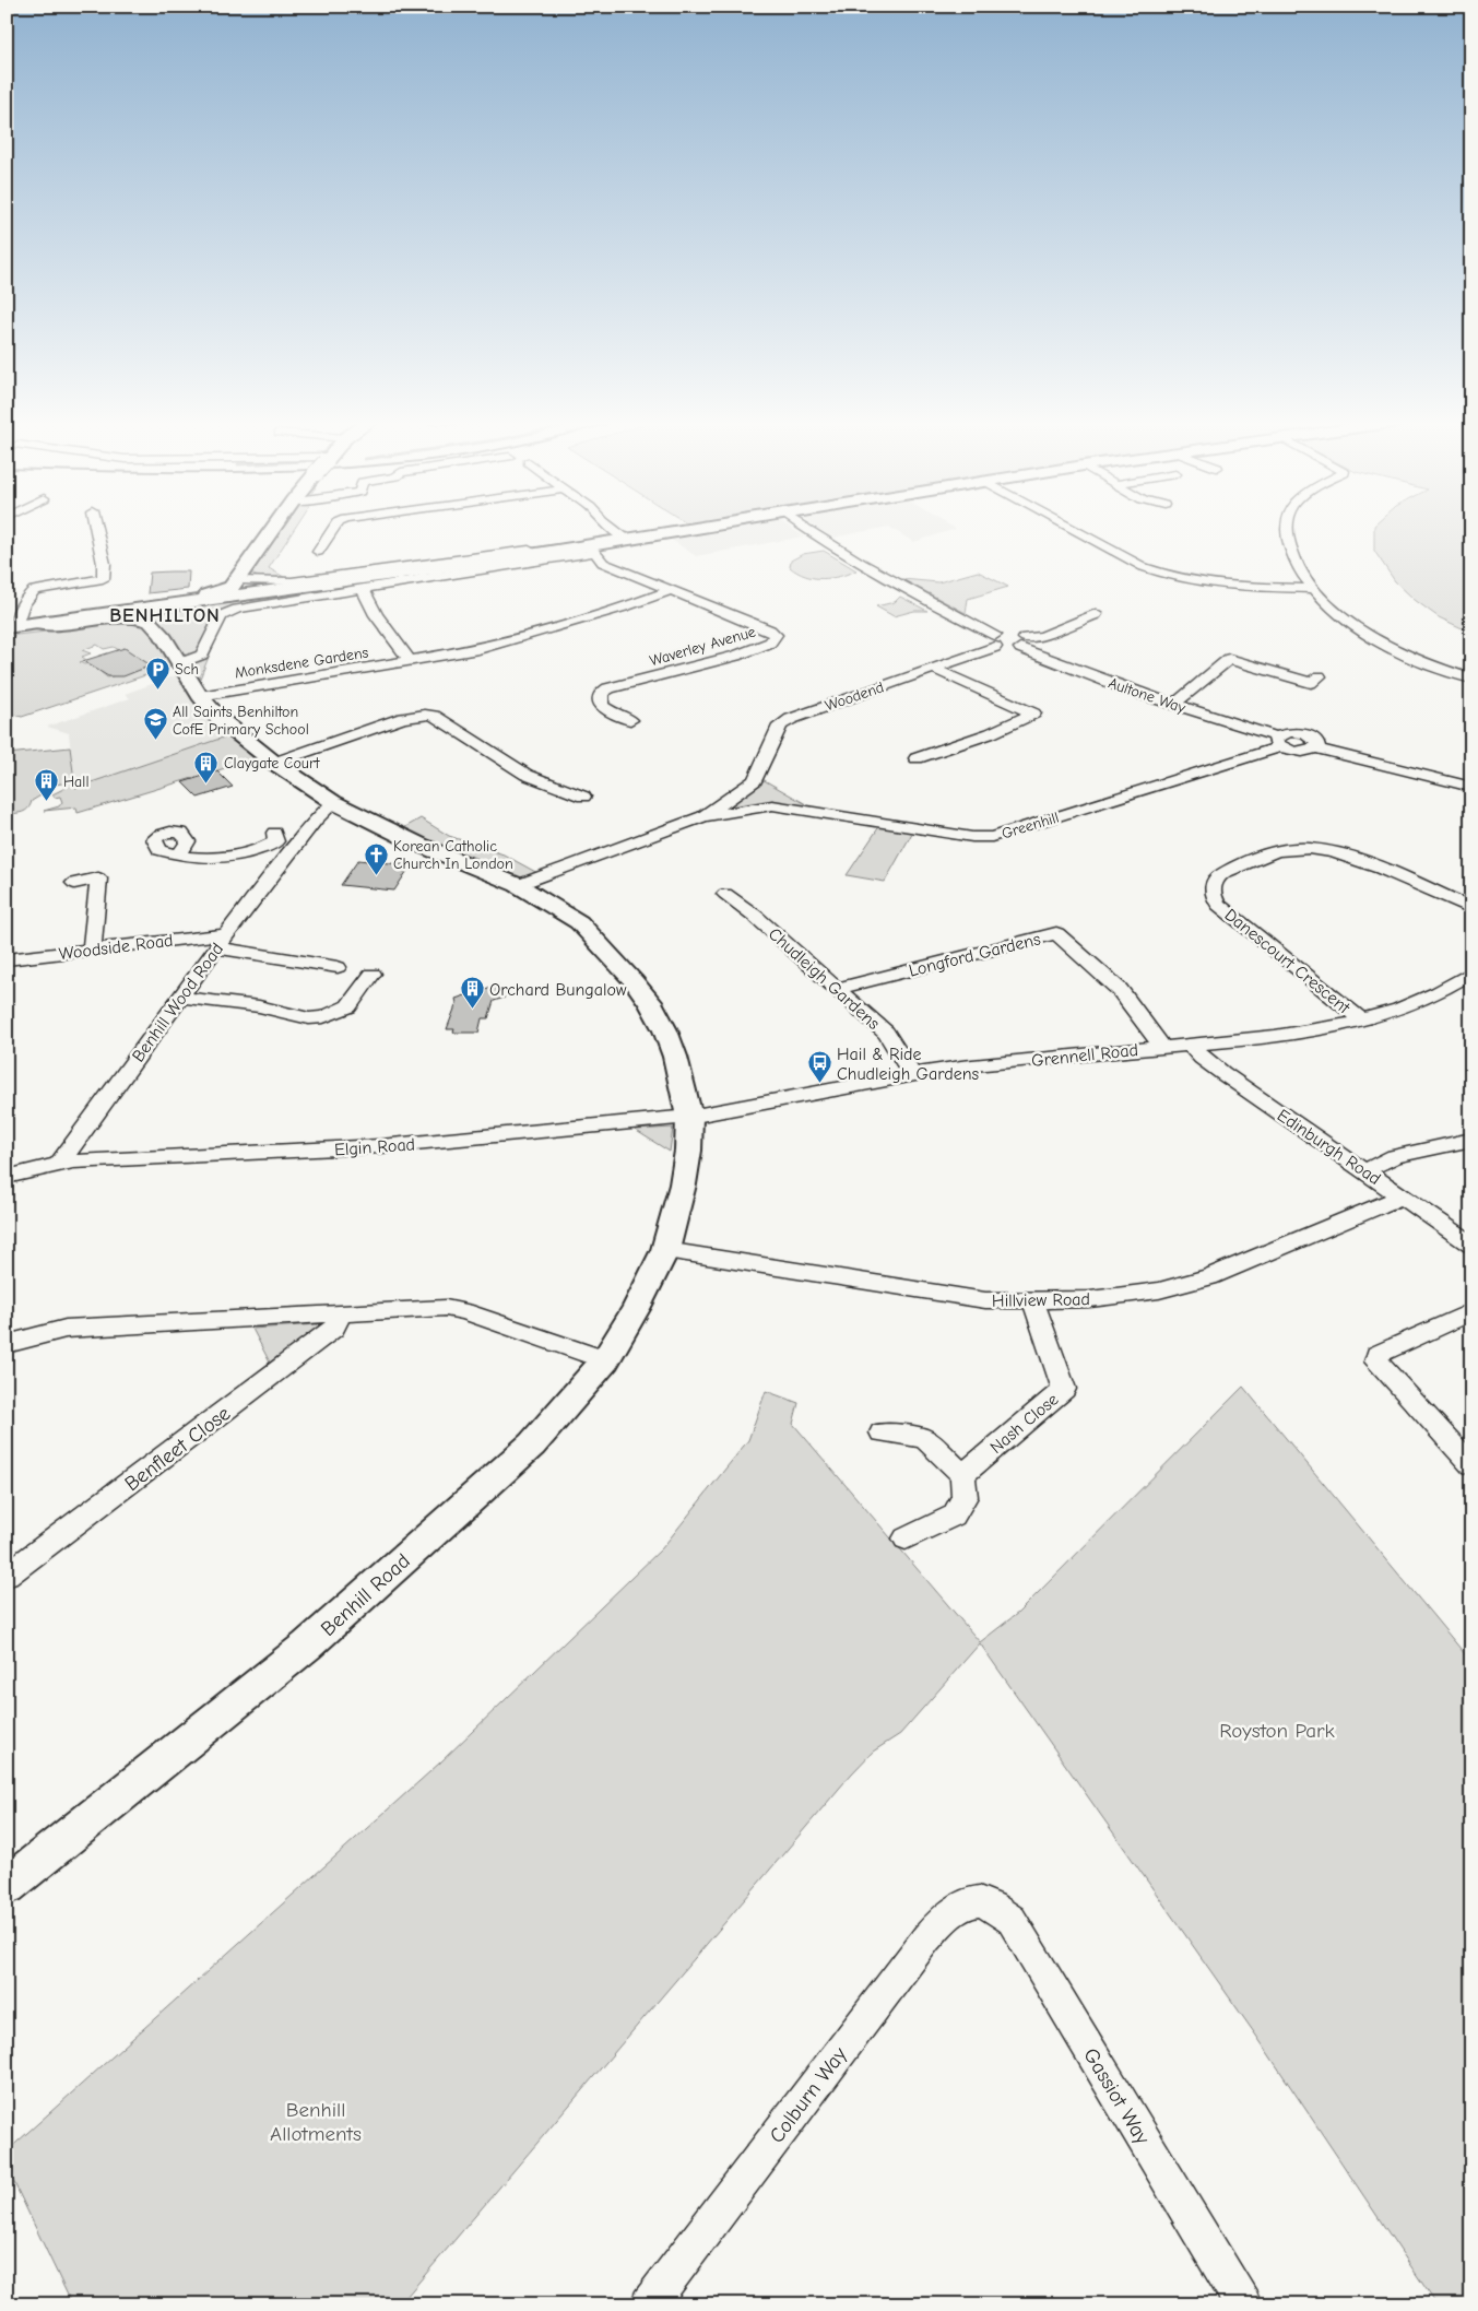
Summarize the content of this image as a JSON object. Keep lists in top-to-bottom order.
{
  "streets": {
    "street": [
      "Waverley Avenue",
      "Monksdene Gardens",
      "Aultone Way",
      "Woodend",
      "Greenhill",
      "Woodside Road",
      "Longford Gardens",
      "Danescourt Crescent",
      "Chudleigh Gardens",
      "Benhill Wood Road",
      "Grennell Road",
      "Elgin Road",
      "Edinburgh Road",
      "Hillview Road",
      "Nash Close",
      "Benfleet Close",
      "Benhill Road",
      "Colburn Way",
      "Gassiot Way"
    ]
  },
  "crossings": [
    ["Monksdene Gardens", "Benhill Road"],
    ["Aultone Way", "Woodend"],
    ["Aultone Way", "Greenhill"],
    ["Woodend", "Greenhill"],
    ["Woodend", "Benhill Road"],
    ["Woodside Road", "Benhill Wood Road"],
    ["Longford Gardens", "Chudleigh Gardens"],
    ["Longford Gardens", "Grennell Road"],
    ["Danescourt Crescent", "Grennell Road"],
    ["Chudleigh Gardens", "Grennell Road"],
    ["Benhill Wood Road", "Elgin Road"],
    ["Benhill Wood Road", "Benhill Road"],
    ["Grennell Road", "Elgin Road"],
    ["Grennell Road", "Edinburgh Road"],
    ["Grennell Road", "Benhill Road"],
    ["Elgin Road", "Benhill Road"],
    ["Edinburgh Road", "Hillview Road"],
    ["Hillview Road", "Nash Close"],
    ["Hillview Road", "Benhill Road"],
    ["Colburn Way", "Gassiot Way"]
  ],
  "districts": ["BENHILTON"],
  "parks": ["Royston Park", "Benhill Allotments"],
  "places": {
    "parking": ["Sch"],
    "school or university": ["All Saints Benhilton CofE Primary School"],
    "building": ["Claygate Court", "Hall", "Orchard Bungalow"],
    "church": ["Korean Catholic Church In London"],
    "bus stop": ["Hail & Ride Chudleigh Gardens"]
  }
}
